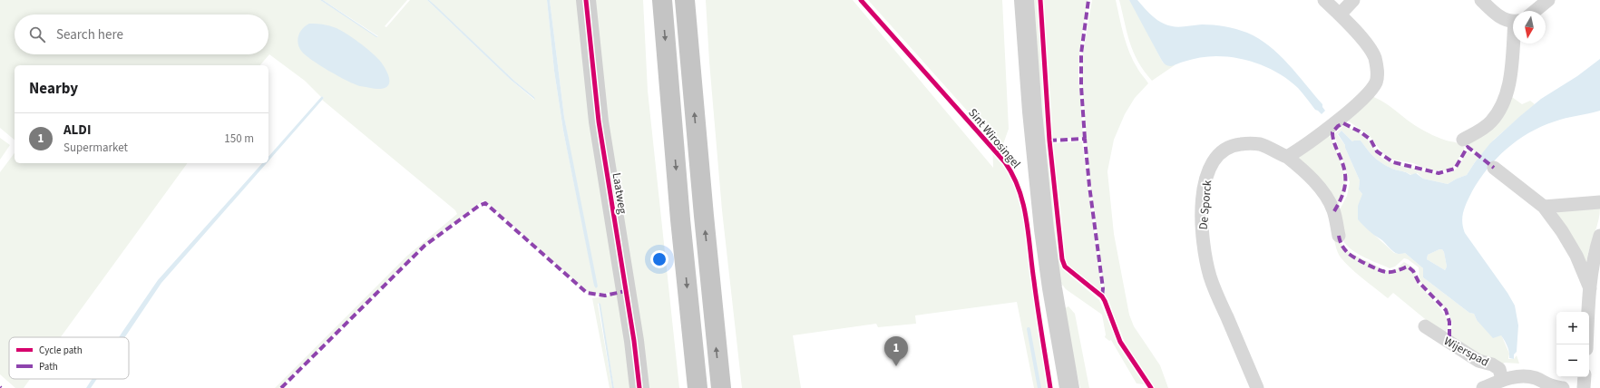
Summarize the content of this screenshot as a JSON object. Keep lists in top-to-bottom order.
{
  "streets": {
    "street": [
      "Sint Wirosingel",
      "Laatweg",
      "De Sporck",
      "Wijerspad"
    ]
  },
  "legend": ["Cycle path", "Path"],
  "north": "bottom",
  "page": {
    "search": "Search here",
    "heading": "Nearby",
    "list": [
      {
        "mark": "1",
        "name": "ALDI",
        "note": "Supermarket",
        "value": "150 m"
      }
    ],
    "map_buttons": ["+", "−"],
    "pins": "1"
  }
}
